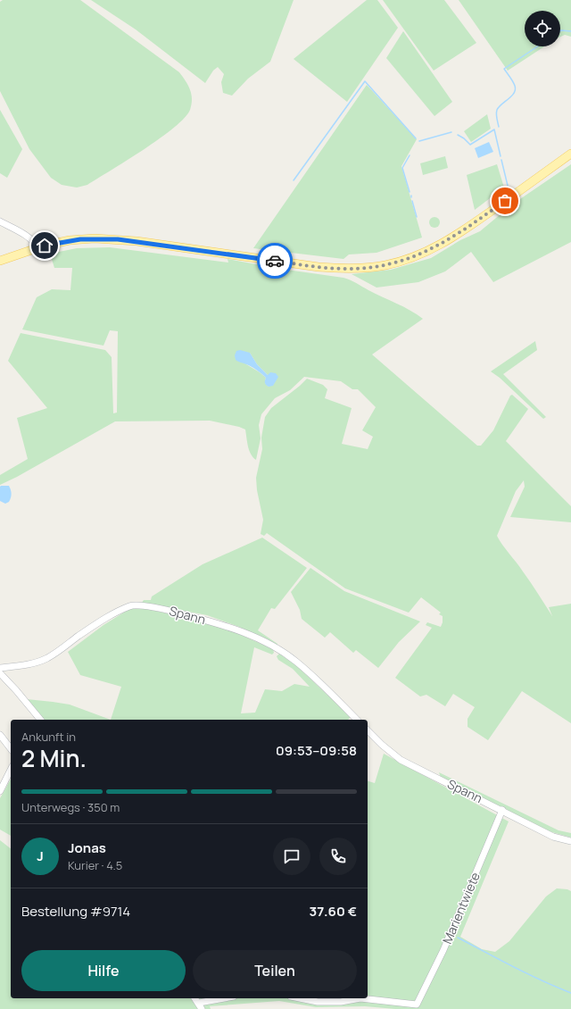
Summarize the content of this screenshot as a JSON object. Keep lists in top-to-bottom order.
{
  "streets": {
    "street": ["Spann", "Marientwiete"]
  },
  "crossings": [
    ["Spann", "Marientwiete"]
  ],
  "page": {
    "heading": ["2 Min.", "Ankunft in", "09:53–09:58"],
    "panel": [
      "Jonas",
      "Kurier · 4.5",
      "Bestellung #9714",
      "37.60 €"
    ],
    "bar": "Unterwegs · 350 m",
    "round": "J",
    "buttons": ["Hilfe", "Teilen"]
  }
}
